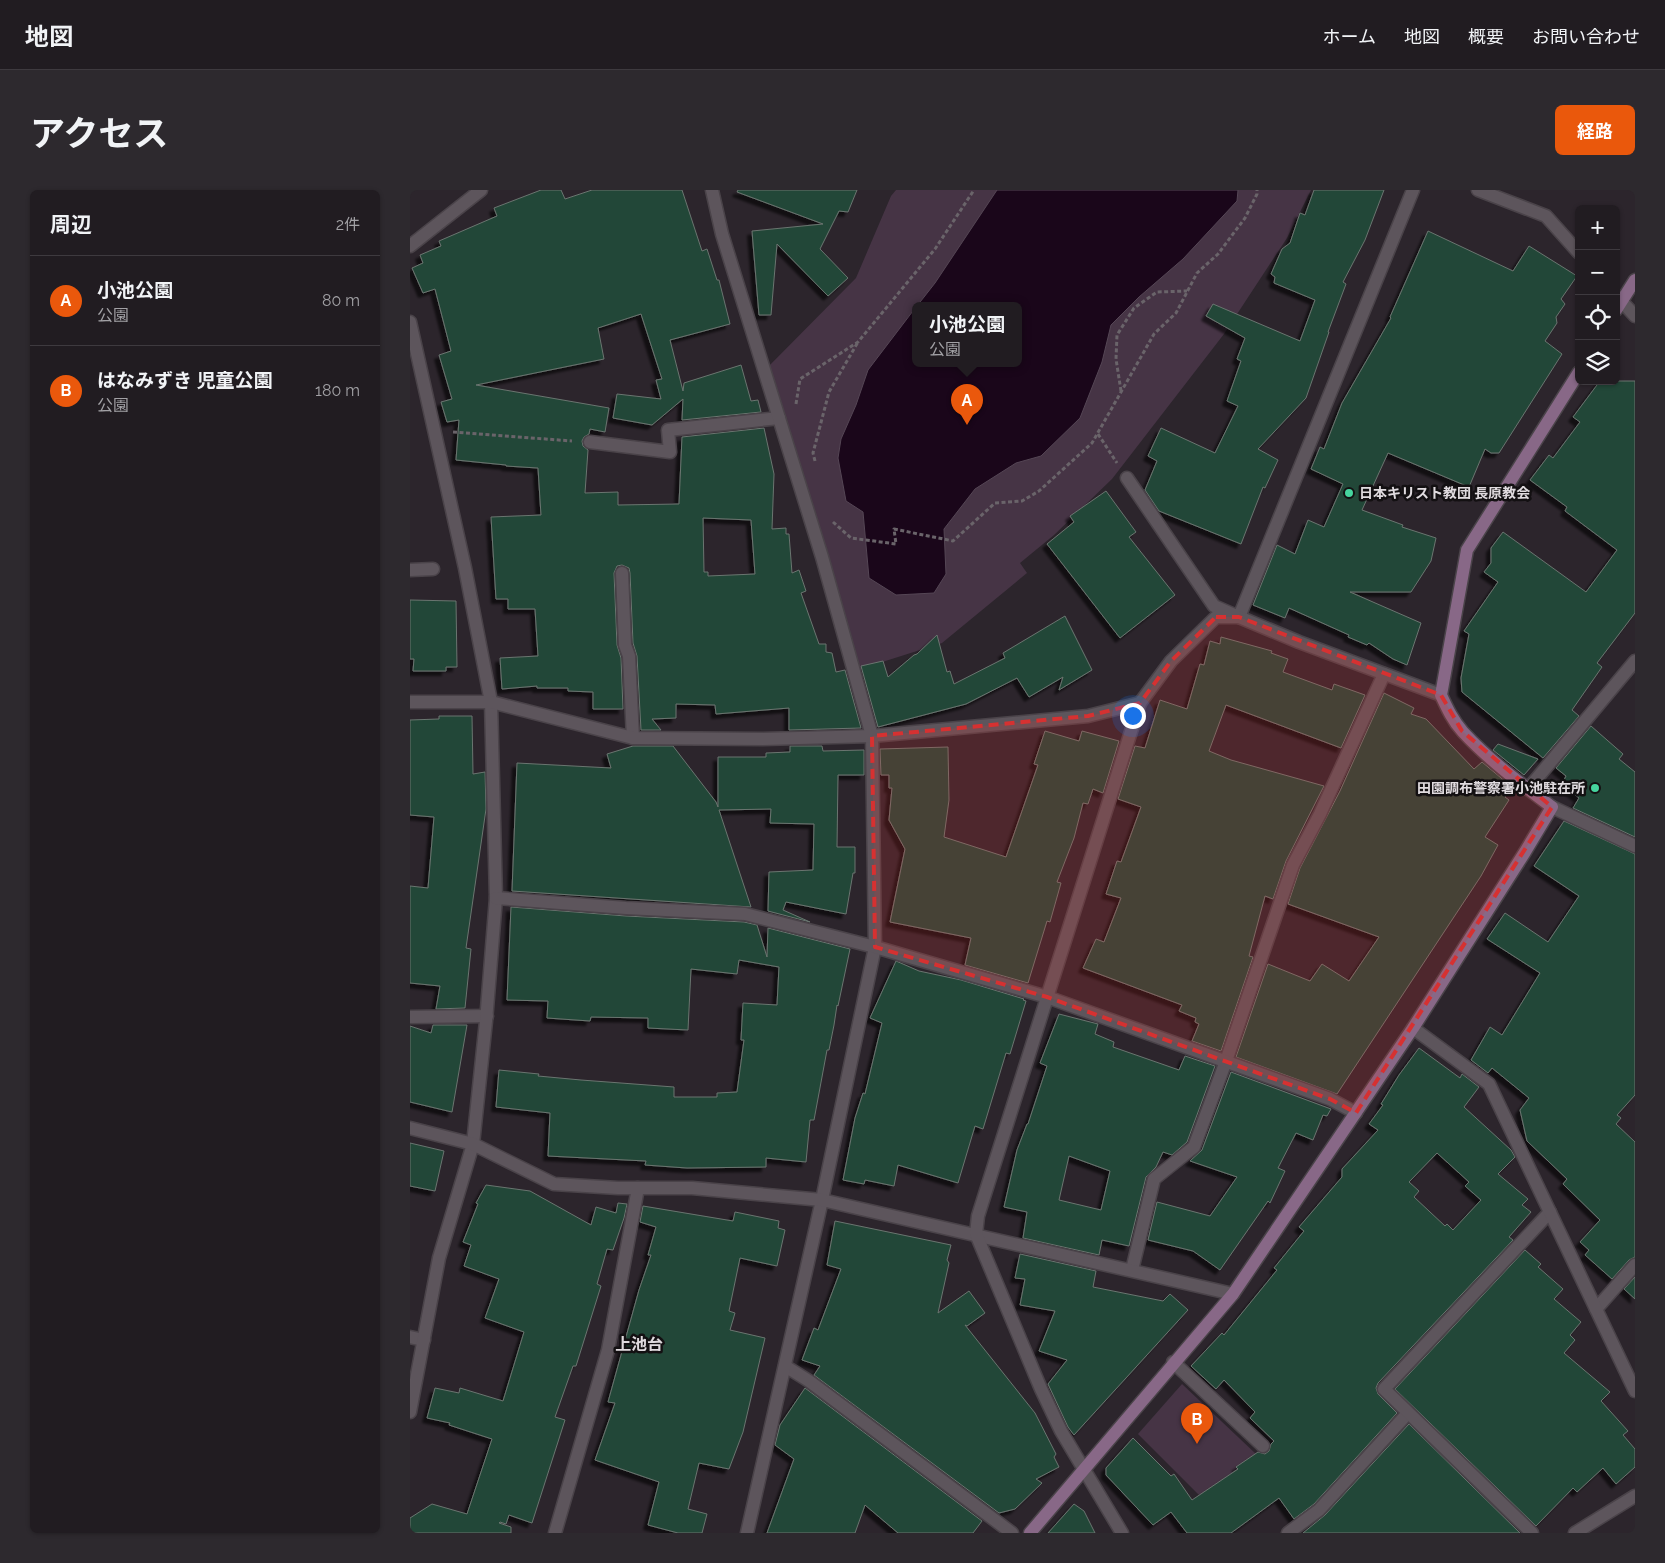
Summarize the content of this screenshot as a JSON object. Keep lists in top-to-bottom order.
{
  "districts": ["上池台"],
  "places": ["日本キリスト教団 長原教会", "田園調布警察署小池駐在所"],
  "page": {
    "header": "地図",
    "nav": [
      "ホーム",
      "地図",
      "概要",
      "お問い合わせ"
    ],
    "title": "アクセス",
    "buttons": "経路",
    "heading": ["周辺", "2件"],
    "map_buttons": ["+", "−"],
    "list": [
      {
        "mark": "A",
        "name": "小池公園",
        "note": "公園",
        "value": "80 m"
      },
      {
        "mark": "B",
        "name": "はなみずき 児童公園",
        "note": "公園",
        "value": "180 m"
      }
    ],
    "popup": ["小池公園", "公園"],
    "pins": ["A", "B"]
  }
}
